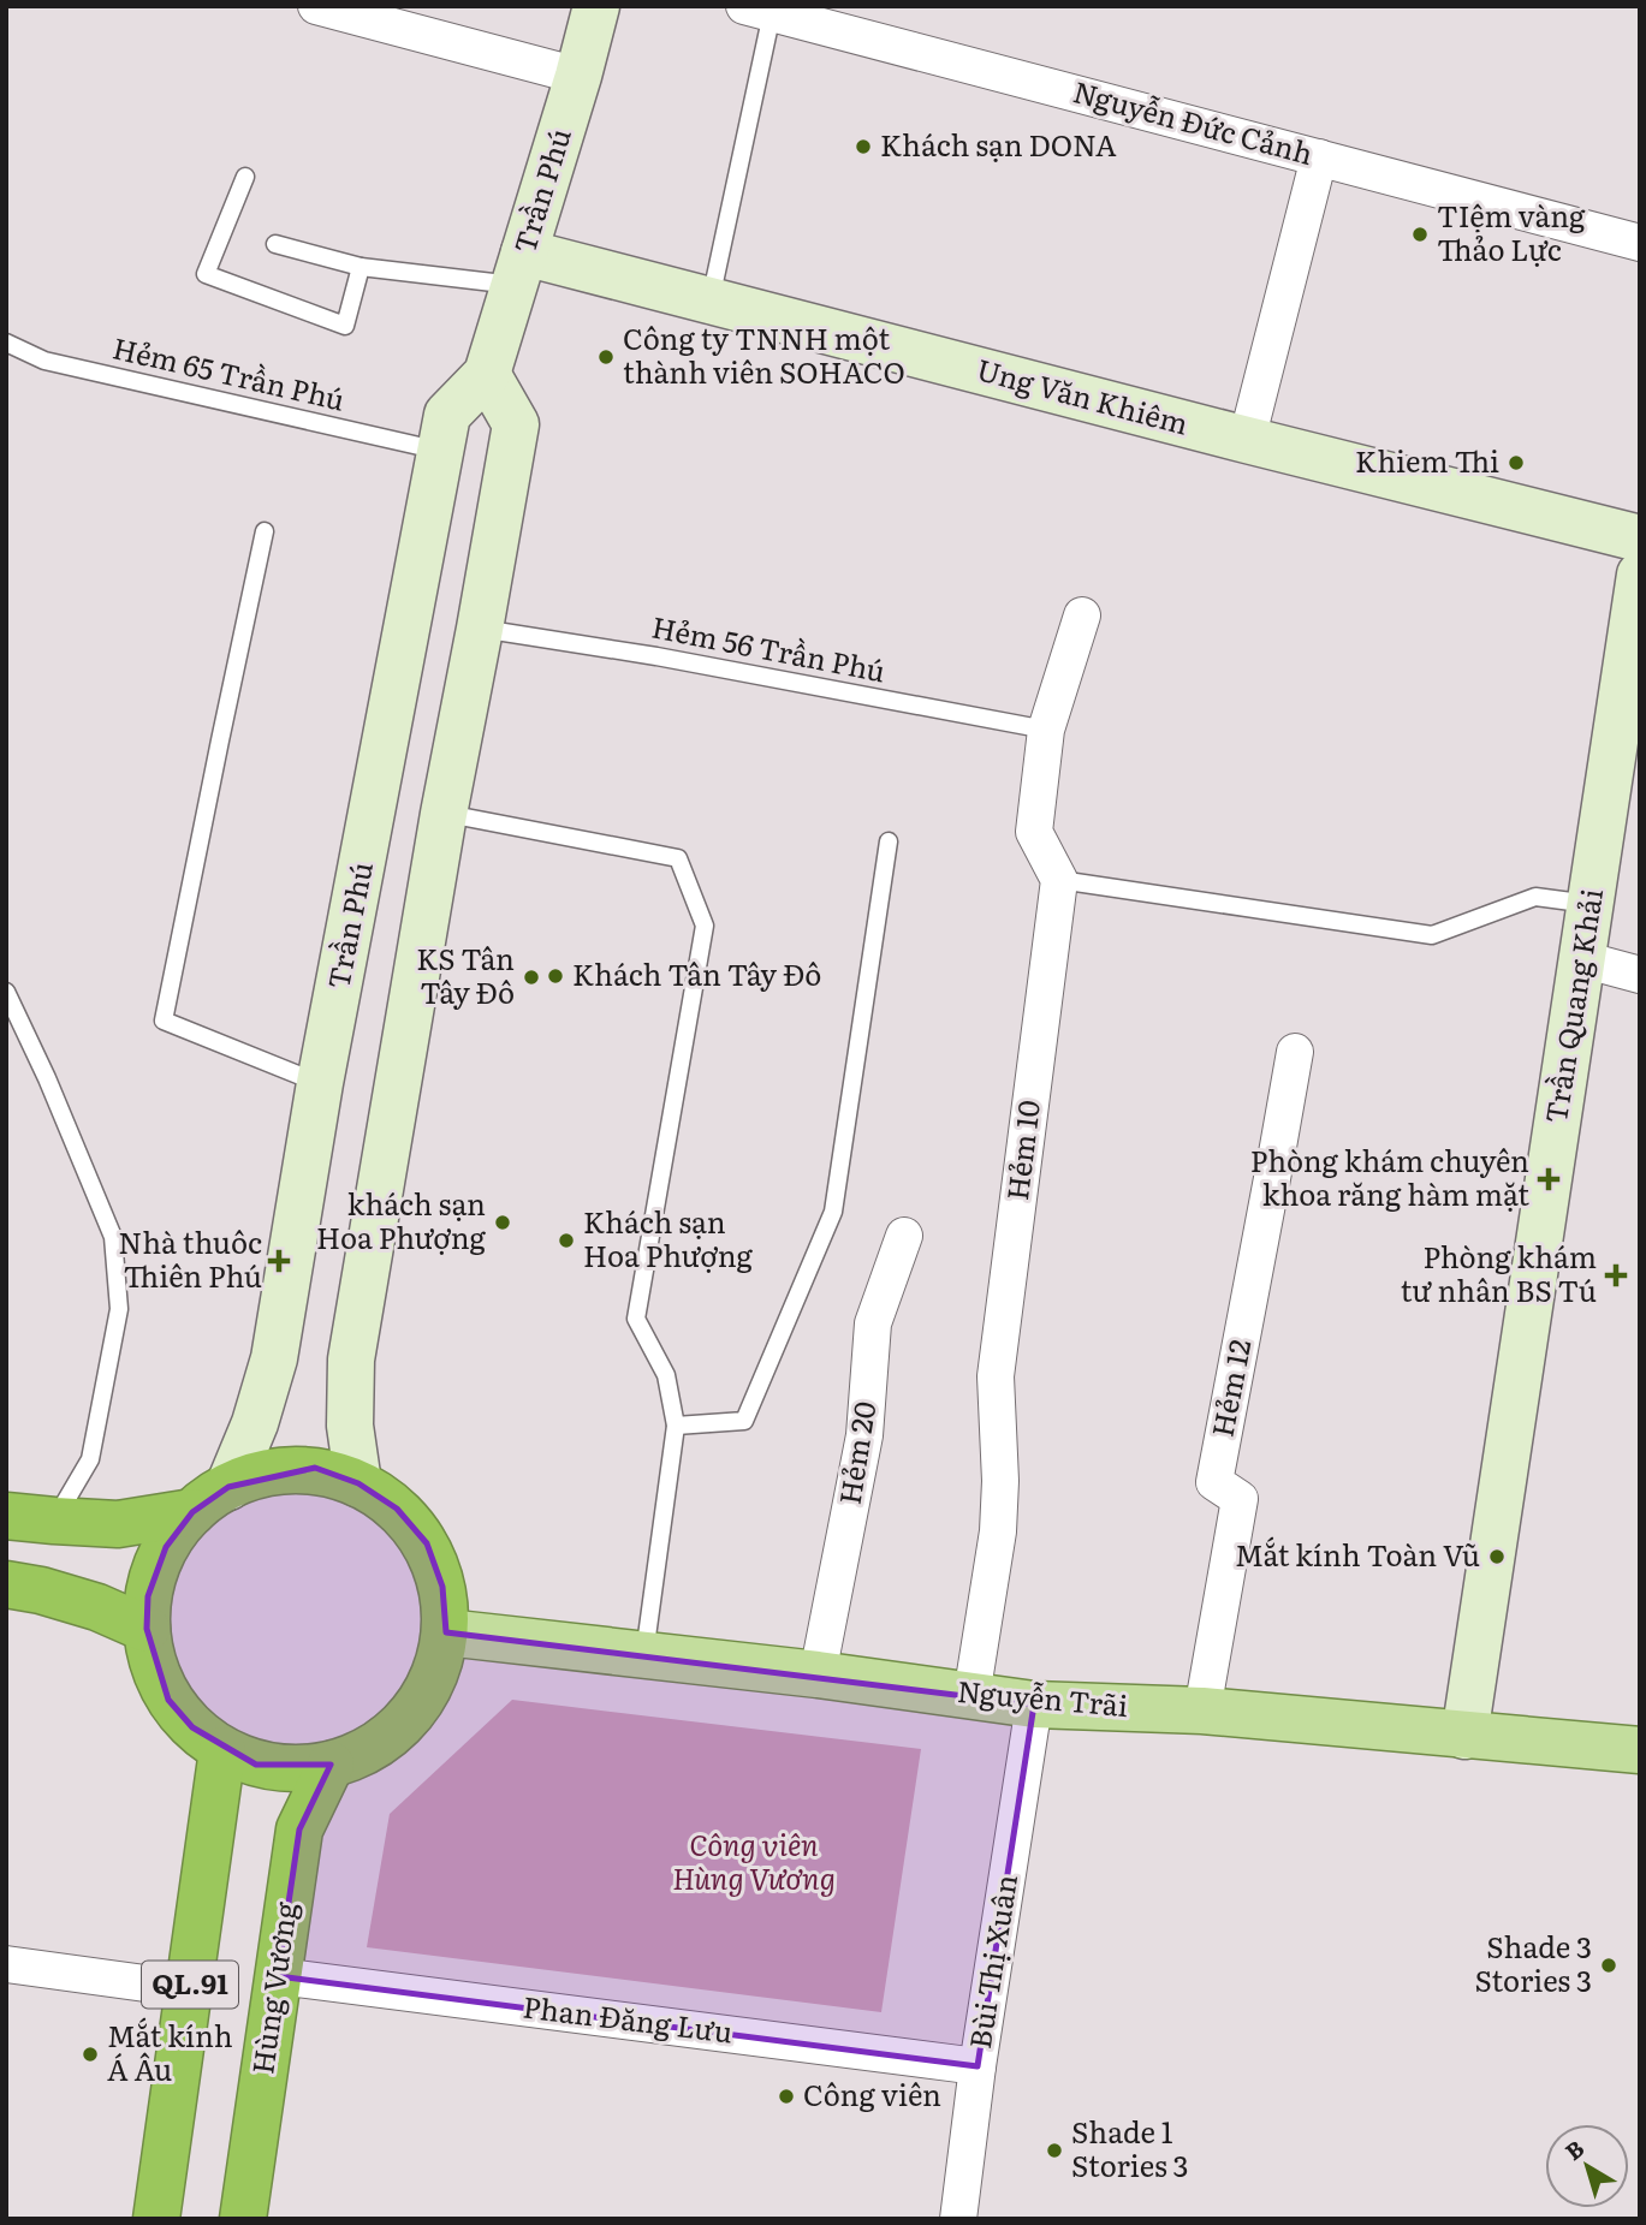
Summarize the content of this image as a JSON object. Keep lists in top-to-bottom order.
{
  "streets": {
    "highway": ["QL.91", "Hùng Vương"],
    "main road": ["Nguyễn Trãi"],
    "street": [
      "Nguyễn Đức Cảnh",
      "Trần Phú",
      "Ung Văn Khiêm",
      "Trần Quang Khải",
      "Hẻm 10",
      "Hẻm 12",
      "Hẻm 20",
      "Bùi Thị Xuân",
      "Phan Đăng Lưu"
    ],
    "lane": ["Hẻm 65 Trần Phú", "Hẻm 56 Trần Phú"]
  },
  "crossings": [
    ["Trần Phú", "Hẻm 65 Trần Phú"],
    ["Trần Phú", "Ung Văn Khiêm"],
    ["Trần Phú", "Nguyễn Trãi"],
    ["Trần Phú", "QL.91"],
    ["Trần Phú", "Hùng Vương"],
    ["Trần Quang Khải", "Nguyễn Trãi"],
    ["Hẻm 10", "Nguyễn Trãi"],
    ["Hẻm 12", "Nguyễn Trãi"],
    ["Hẻm 20", "Nguyễn Trãi"],
    ["Nguyễn Trãi", "Bùi Thị Xuân"],
    ["Nguyễn Trãi", "QL.91"],
    ["Nguyễn Trãi", "Hùng Vương"],
    ["Bùi Thị Xuân", "Phan Đăng Lưu"],
    ["QL.91", "Hùng Vương"],
    ["Hùng Vương", "Phan Đăng Lưu"]
  ],
  "parks": ["Công viên Hùng Vương"],
  "places": {
    "other": [
      "Khách sạn DONA",
      "TIệm vàng Thảo Lực",
      "Công ty TNNH một thành viên SOHACO",
      "Khiem Thi",
      "Khách Tân Tây Đô",
      "KS Tân Tây Đô",
      "khách sạn Hoa Phượng",
      "Khách sạn Hoa Phượng",
      "Mắt kính Toàn Vũ",
      "Shade 3 Stories 3",
      "Mắt kính Á Âu",
      "Công viên",
      "Shade 1 Stories 3"
    ],
    "health": ["Phòng khám chuyên khoa răng hàm mặt", "Nhà thuôc Thiên Phú", "Phòng khám tư nhân BS Tú"]
  },
  "north": "top left"
}
